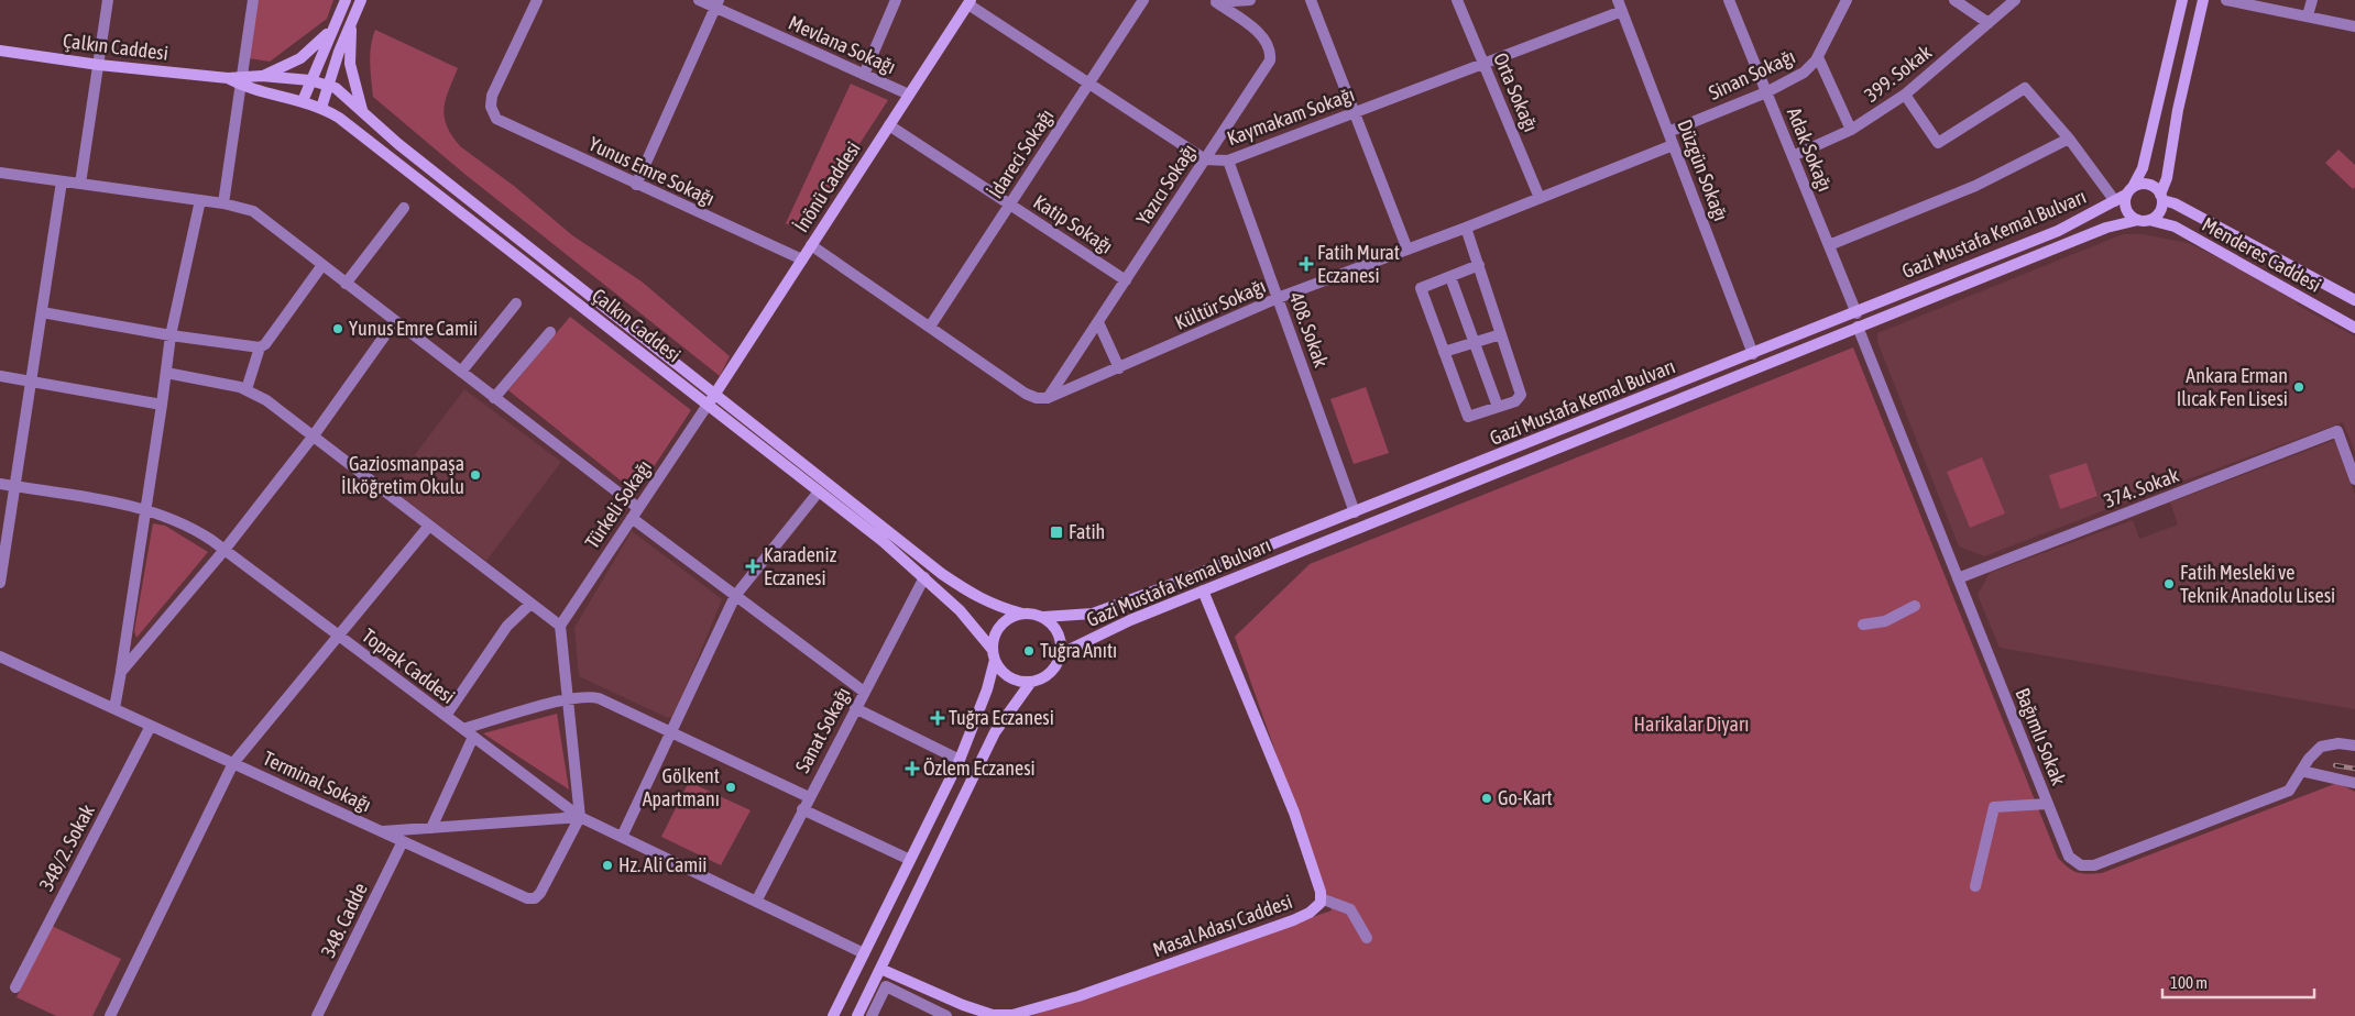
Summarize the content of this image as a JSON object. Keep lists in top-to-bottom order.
{
  "streets": {
    "main road": [
      "Çalkın Caddesi",
      "İnönü Caddesi",
      "Gazi Mustafa Kemal Bulvarı",
      "Menderes Caddesi",
      "Masal Adası Caddesi"
    ],
    "street": [
      "Mevlana Sokağı",
      "399. Sokak",
      "Sinan Sokağı",
      "Orta Sokağı",
      "Kaymakam Sokağı",
      "Adak Sokağı",
      "İdareci Sokağı",
      "Düzgün Sokağı",
      "Yunus Emre Sokağı",
      "Yazıcı Sokağı",
      "Katip Sokağı",
      "Kültür Sokağı",
      "408. Sokak",
      "374. Sokak",
      "Türkeli Sokağı",
      "Toprak Caddesi",
      "Sanat Sokağı",
      "Bağımlı Sokak",
      "Terminal Sokağı",
      "348/2. Sokak",
      "348. Cadde"
    ]
  },
  "crossings": [
    ["Mevlana Sokağı", "İnönü Caddesi"],
    ["Çalkın Caddesi", "İnönü Caddesi"],
    ["Çalkın Caddesi", "Gazi Mustafa Kemal Bulvarı"],
    ["Çalkın Caddesi", "Türkeli Sokağı"],
    ["Çalkın Caddesi", "Sanat Sokağı"],
    ["399. Sokak", "Adak Sokağı"],
    ["Sinan Sokağı", "Adak Sokağı"],
    ["Sinan Sokağı", "Düzgün Sokağı"],
    ["Orta Sokağı", "Kaymakam Sokağı"],
    ["Orta Sokağı", "Kültür Sokağı"],
    ["Kaymakam Sokağı", "İdareci Sokağı"],
    ["Kaymakam Sokağı", "Düzgün Sokağı"],
    ["Kaymakam Sokağı", "Yazıcı Sokağı"],
    ["Kaymakam Sokağı", "İnönü Caddesi"],
    ["Kaymakam Sokağı", "408. Sokak"],
    ["Adak Sokağı", "Gazi Mustafa Kemal Bulvarı"],
    ["İdareci Sokağı", "Katip Sokağı"],
    ["Düzgün Sokağı", "Gazi Mustafa Kemal Bulvarı"],
    ["Düzgün Sokağı", "Kültür Sokağı"],
    ["Yunus Emre Sokağı", "İnönü Caddesi"],
    ["Yazıcı Sokağı", "Katip Sokağı"],
    ["Yazıcı Sokağı", "Kültür Sokağı"],
    ["İnönü Caddesi", "Katip Sokağı"],
    ["İnönü Caddesi", "Türkeli Sokağı"],
    ["Gazi Mustafa Kemal Bulvarı", "Menderes Caddesi"],
    ["Gazi Mustafa Kemal Bulvarı", "408. Sokak"],
    ["Gazi Mustafa Kemal Bulvarı", "Bağımlı Sokak"],
    ["Gazi Mustafa Kemal Bulvarı", "Masal Adası Caddesi"],
    ["Kültür Sokağı", "408. Sokak"],
    ["374. Sokak", "Bağımlı Sokak"],
    ["Toprak Caddesi", "Sanat Sokağı"],
    ["Terminal Sokağı", "348/2. Sokak"],
    ["Terminal Sokağı", "348. Cadde"]
  ],
  "parks": ["Harikalar Diyarı"],
  "places": {
    "health": [
      "Fatih Murat Eczanesi",
      "Karadeniz Eczanesi",
      "Tuğra Eczanesi",
      "Özlem Eczanesi"
    ],
    "other": [
      "Yunus Emre Camii",
      "Ankara Erman Ilıcak Fen Lisesi",
      "Gaziosmanpaşa İlköğretim Okulu",
      "Fatih Mesleki ve Teknik Anadolu Lisesi",
      "Tuğra Anıtı",
      "Gölkent Apartmanı",
      "Go-Kart",
      "Hz. Ali Camii"
    ],
    "transit": ["Fatih"]
  },
  "scale_bar": "100 m"
}
